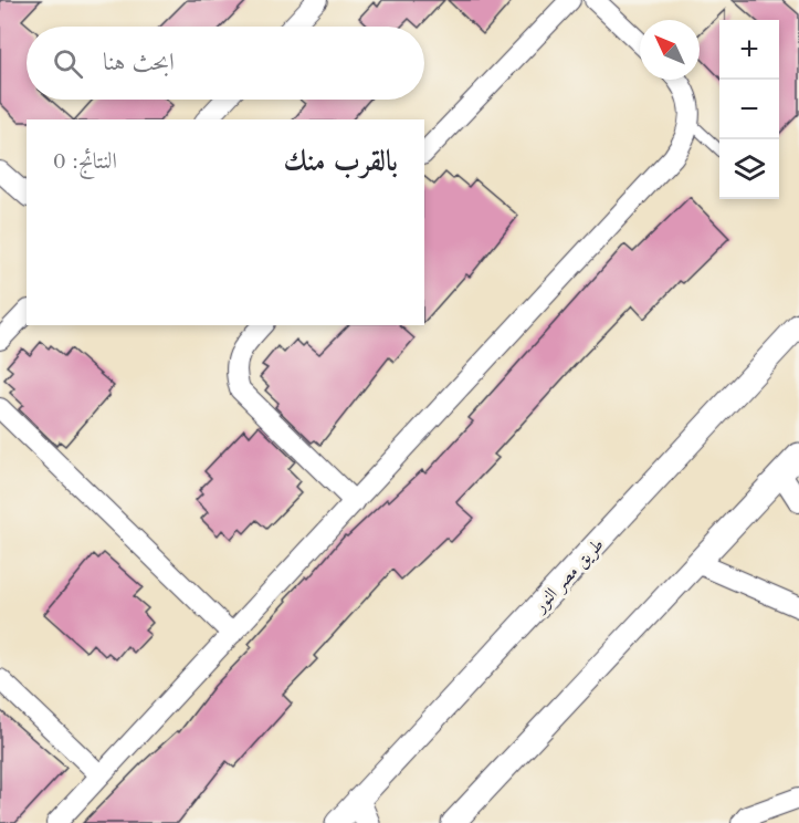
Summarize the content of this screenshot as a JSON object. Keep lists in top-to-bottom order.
{
  "streets": {
    "street": ["طريق مصر النور"]
  },
  "north": "top left",
  "page": {
    "map_buttons": ["+", "−"],
    "search": "ابحث هنا",
    "heading": ["بالقرب منك", "النتائج: 0"]
  }
}
